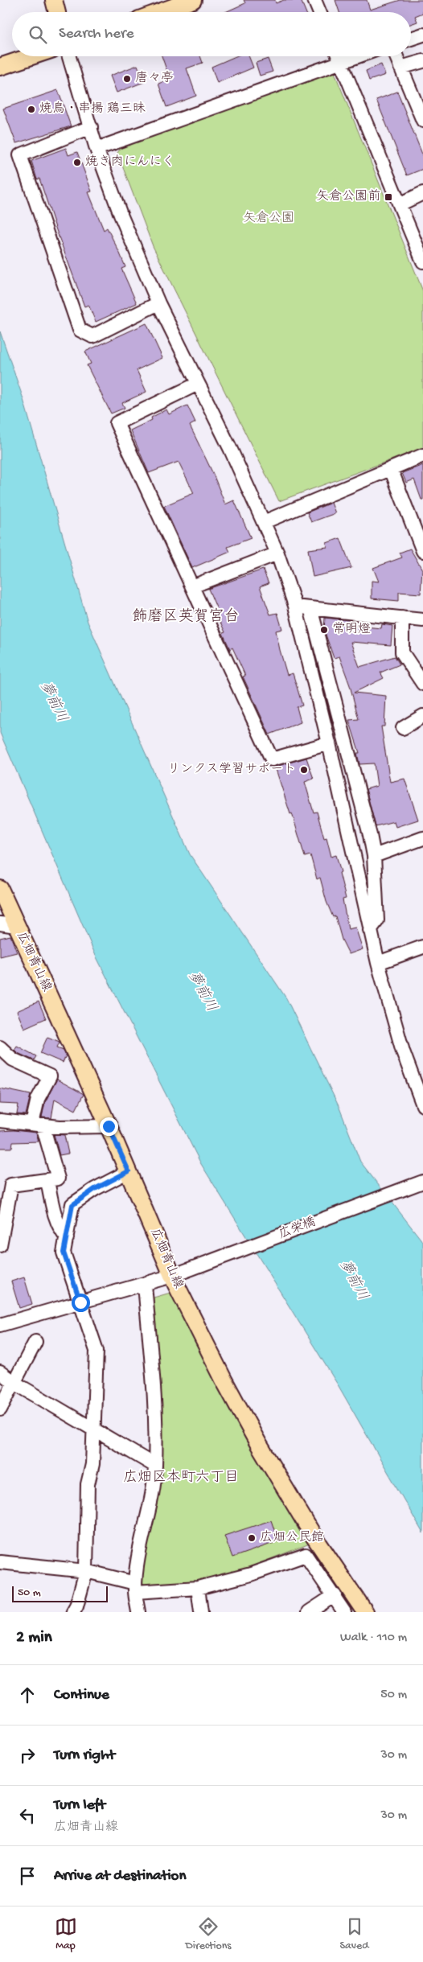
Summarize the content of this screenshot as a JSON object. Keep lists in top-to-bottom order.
{
  "streets": {
    "main road": ["広畑青山線"],
    "street": ["広栄橋"]
  },
  "crossings": [
    ["広畑青山線", "広栄橋"]
  ],
  "districts": ["飾磨区英賀宮台", "広畑区本町六丁目"],
  "water": ["夢前川"],
  "parks": ["矢倉公園"],
  "places": {
    "other": [
      "唐々亭",
      "焼鳥・串揚 鶏三昧",
      "焼き肉にんにく",
      "常明燈",
      "リンクス学習サポート",
      "広畑公民館"
    ],
    "transit": ["矢倉公園前"]
  },
  "scale_bar": "50 m",
  "page": {
    "search": "Search here",
    "scale": "50 m",
    "heading": ["2 min", "Walk · 110 m"],
    "list": [
      ["Continue", "50 m"],
      ["Turn right", "30 m"],
      ["Turn left", "広畑青山線", "30 m"],
      "Arrive at destination"
    ],
    "nav": ["Map", "Directions", "Saved"]
  }
}
